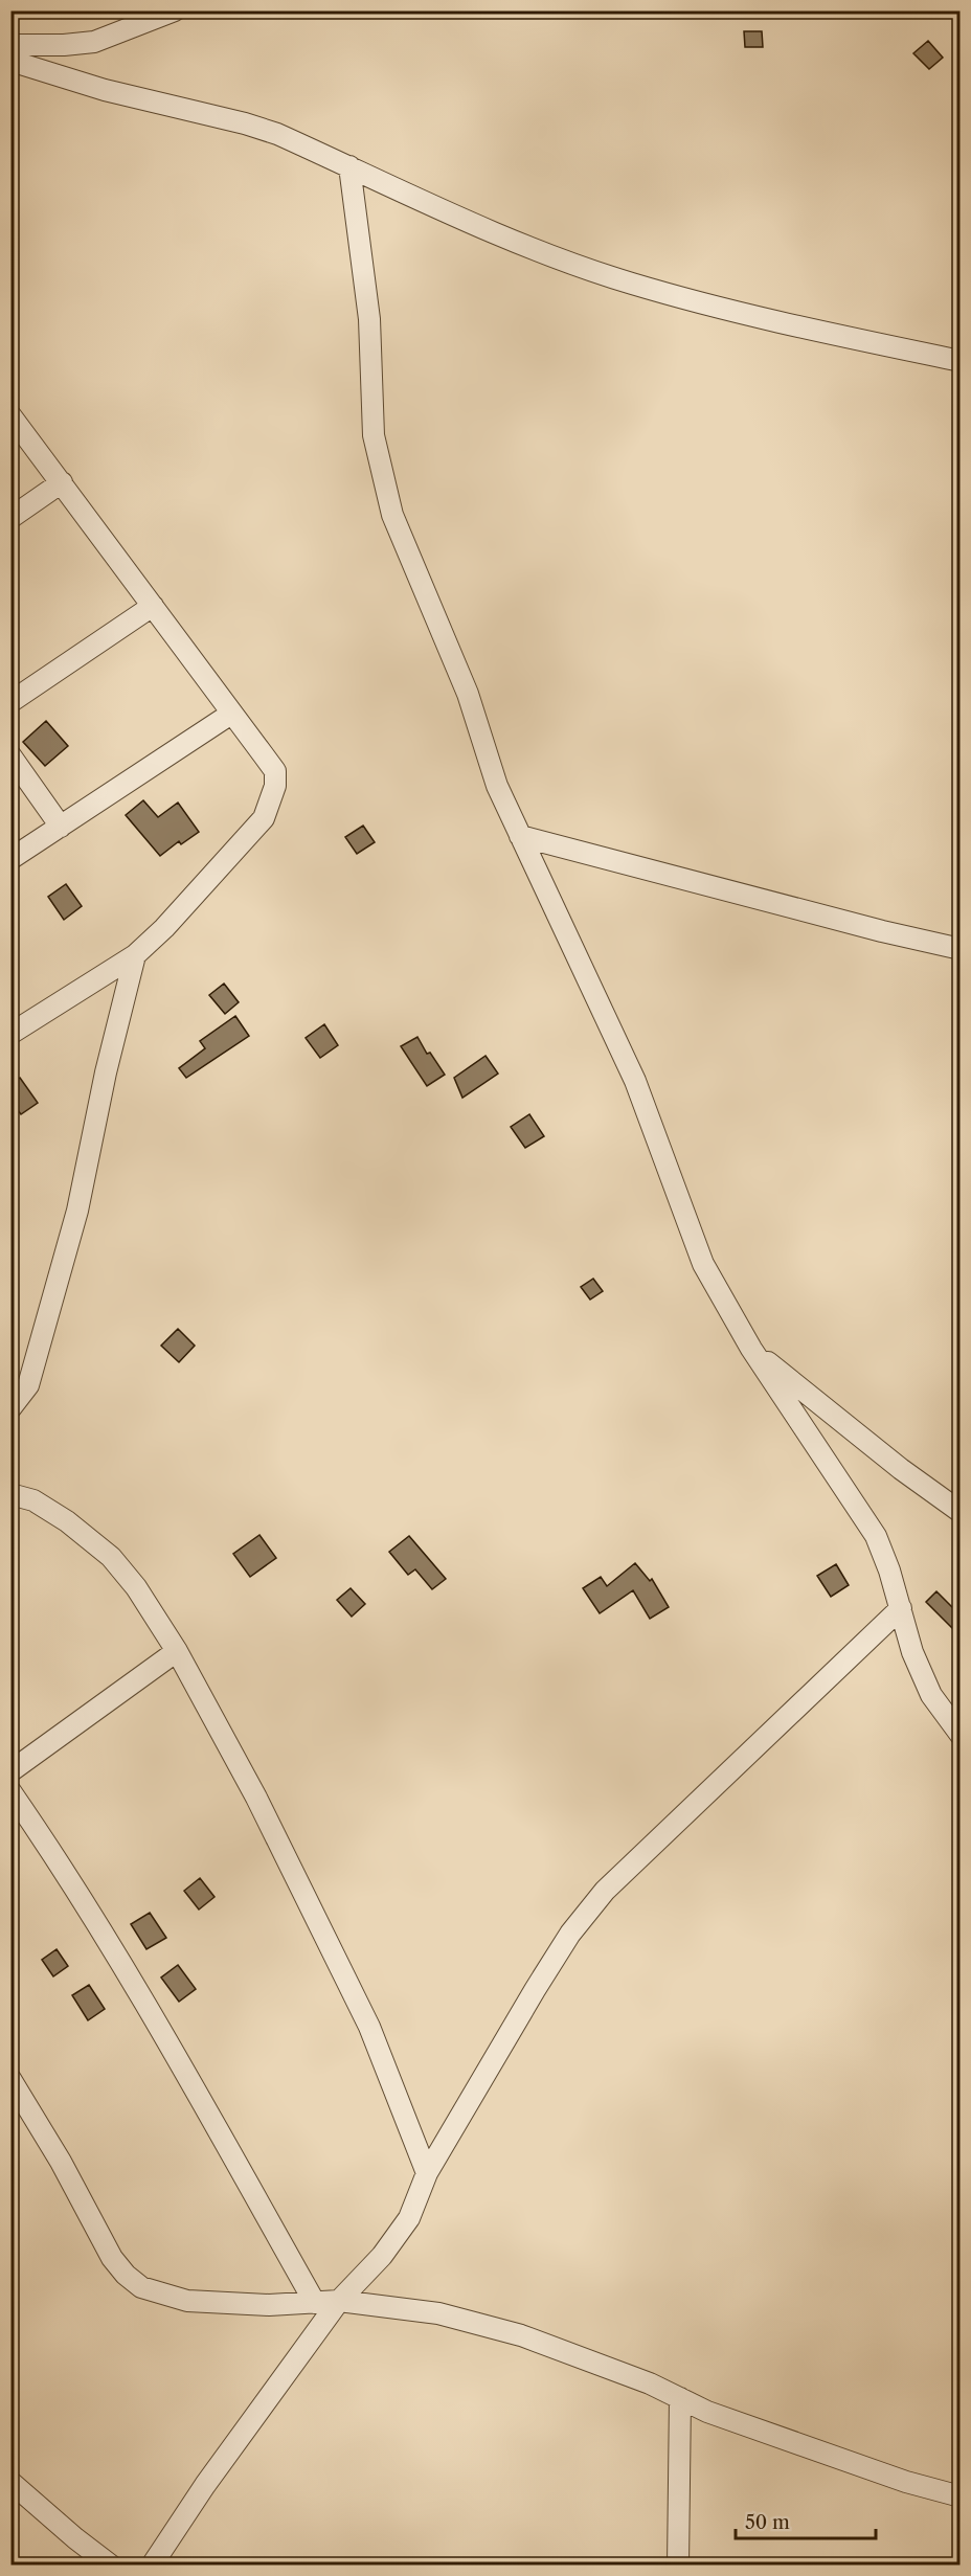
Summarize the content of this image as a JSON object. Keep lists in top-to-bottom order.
{
  "scale_bar": "50 m"
}
